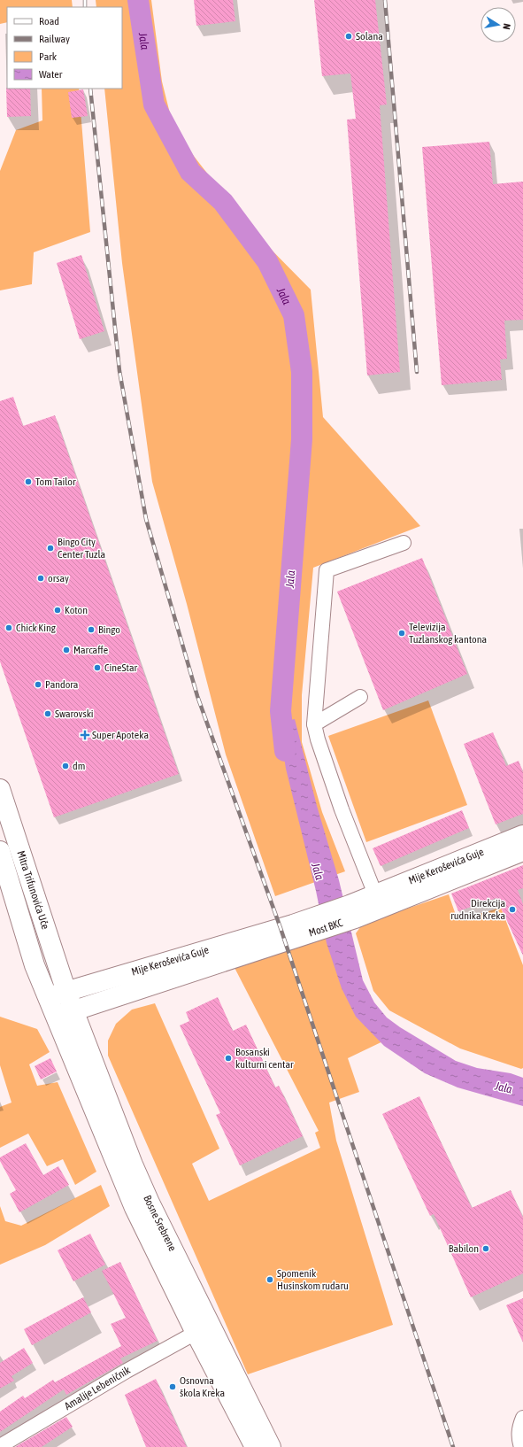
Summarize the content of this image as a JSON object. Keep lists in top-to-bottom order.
{
  "streets": {
    "main road": [
      "Mije Keroševića Guje",
      "Mitra Trifunovića Uče",
      "Most BKC",
      "Bosne Srebrene"
    ],
    "street": ["Amalije Lebeničnik"]
  },
  "crossings": [
    ["Mije Keroševića Guje", "Mitra Trifunovića Uče"],
    ["Mije Keroševića Guje", "Most BKC"],
    ["Mije Keroševića Guje", "Bosne Srebrene"],
    ["Mitra Trifunovića Uče", "Bosne Srebrene"],
    ["Bosne Srebrene", "Amalije Lebeničnik"]
  ],
  "water": ["Jala"],
  "places": {
    "other": [
      "Solana",
      "Tom Tailor",
      "Bingo City Center Tuzla",
      "orsay",
      "Koton",
      "Chick King",
      "Bingo",
      "Televizija Tuzlanskog kantona",
      "Marcaffe",
      "CineStar",
      "Pandora",
      "Swarovski",
      "dm",
      "Direkcija rudnika Kreka",
      "Bosanski kulturni centar",
      "Babilon",
      "Spomenik Husinskom rudaru",
      "Osnovna škola Kreka"
    ],
    "health": ["Super Apoteka"]
  },
  "legend": [
    "Road",
    "Railway",
    "Park",
    "Water"
  ],
  "north": "right"
}
